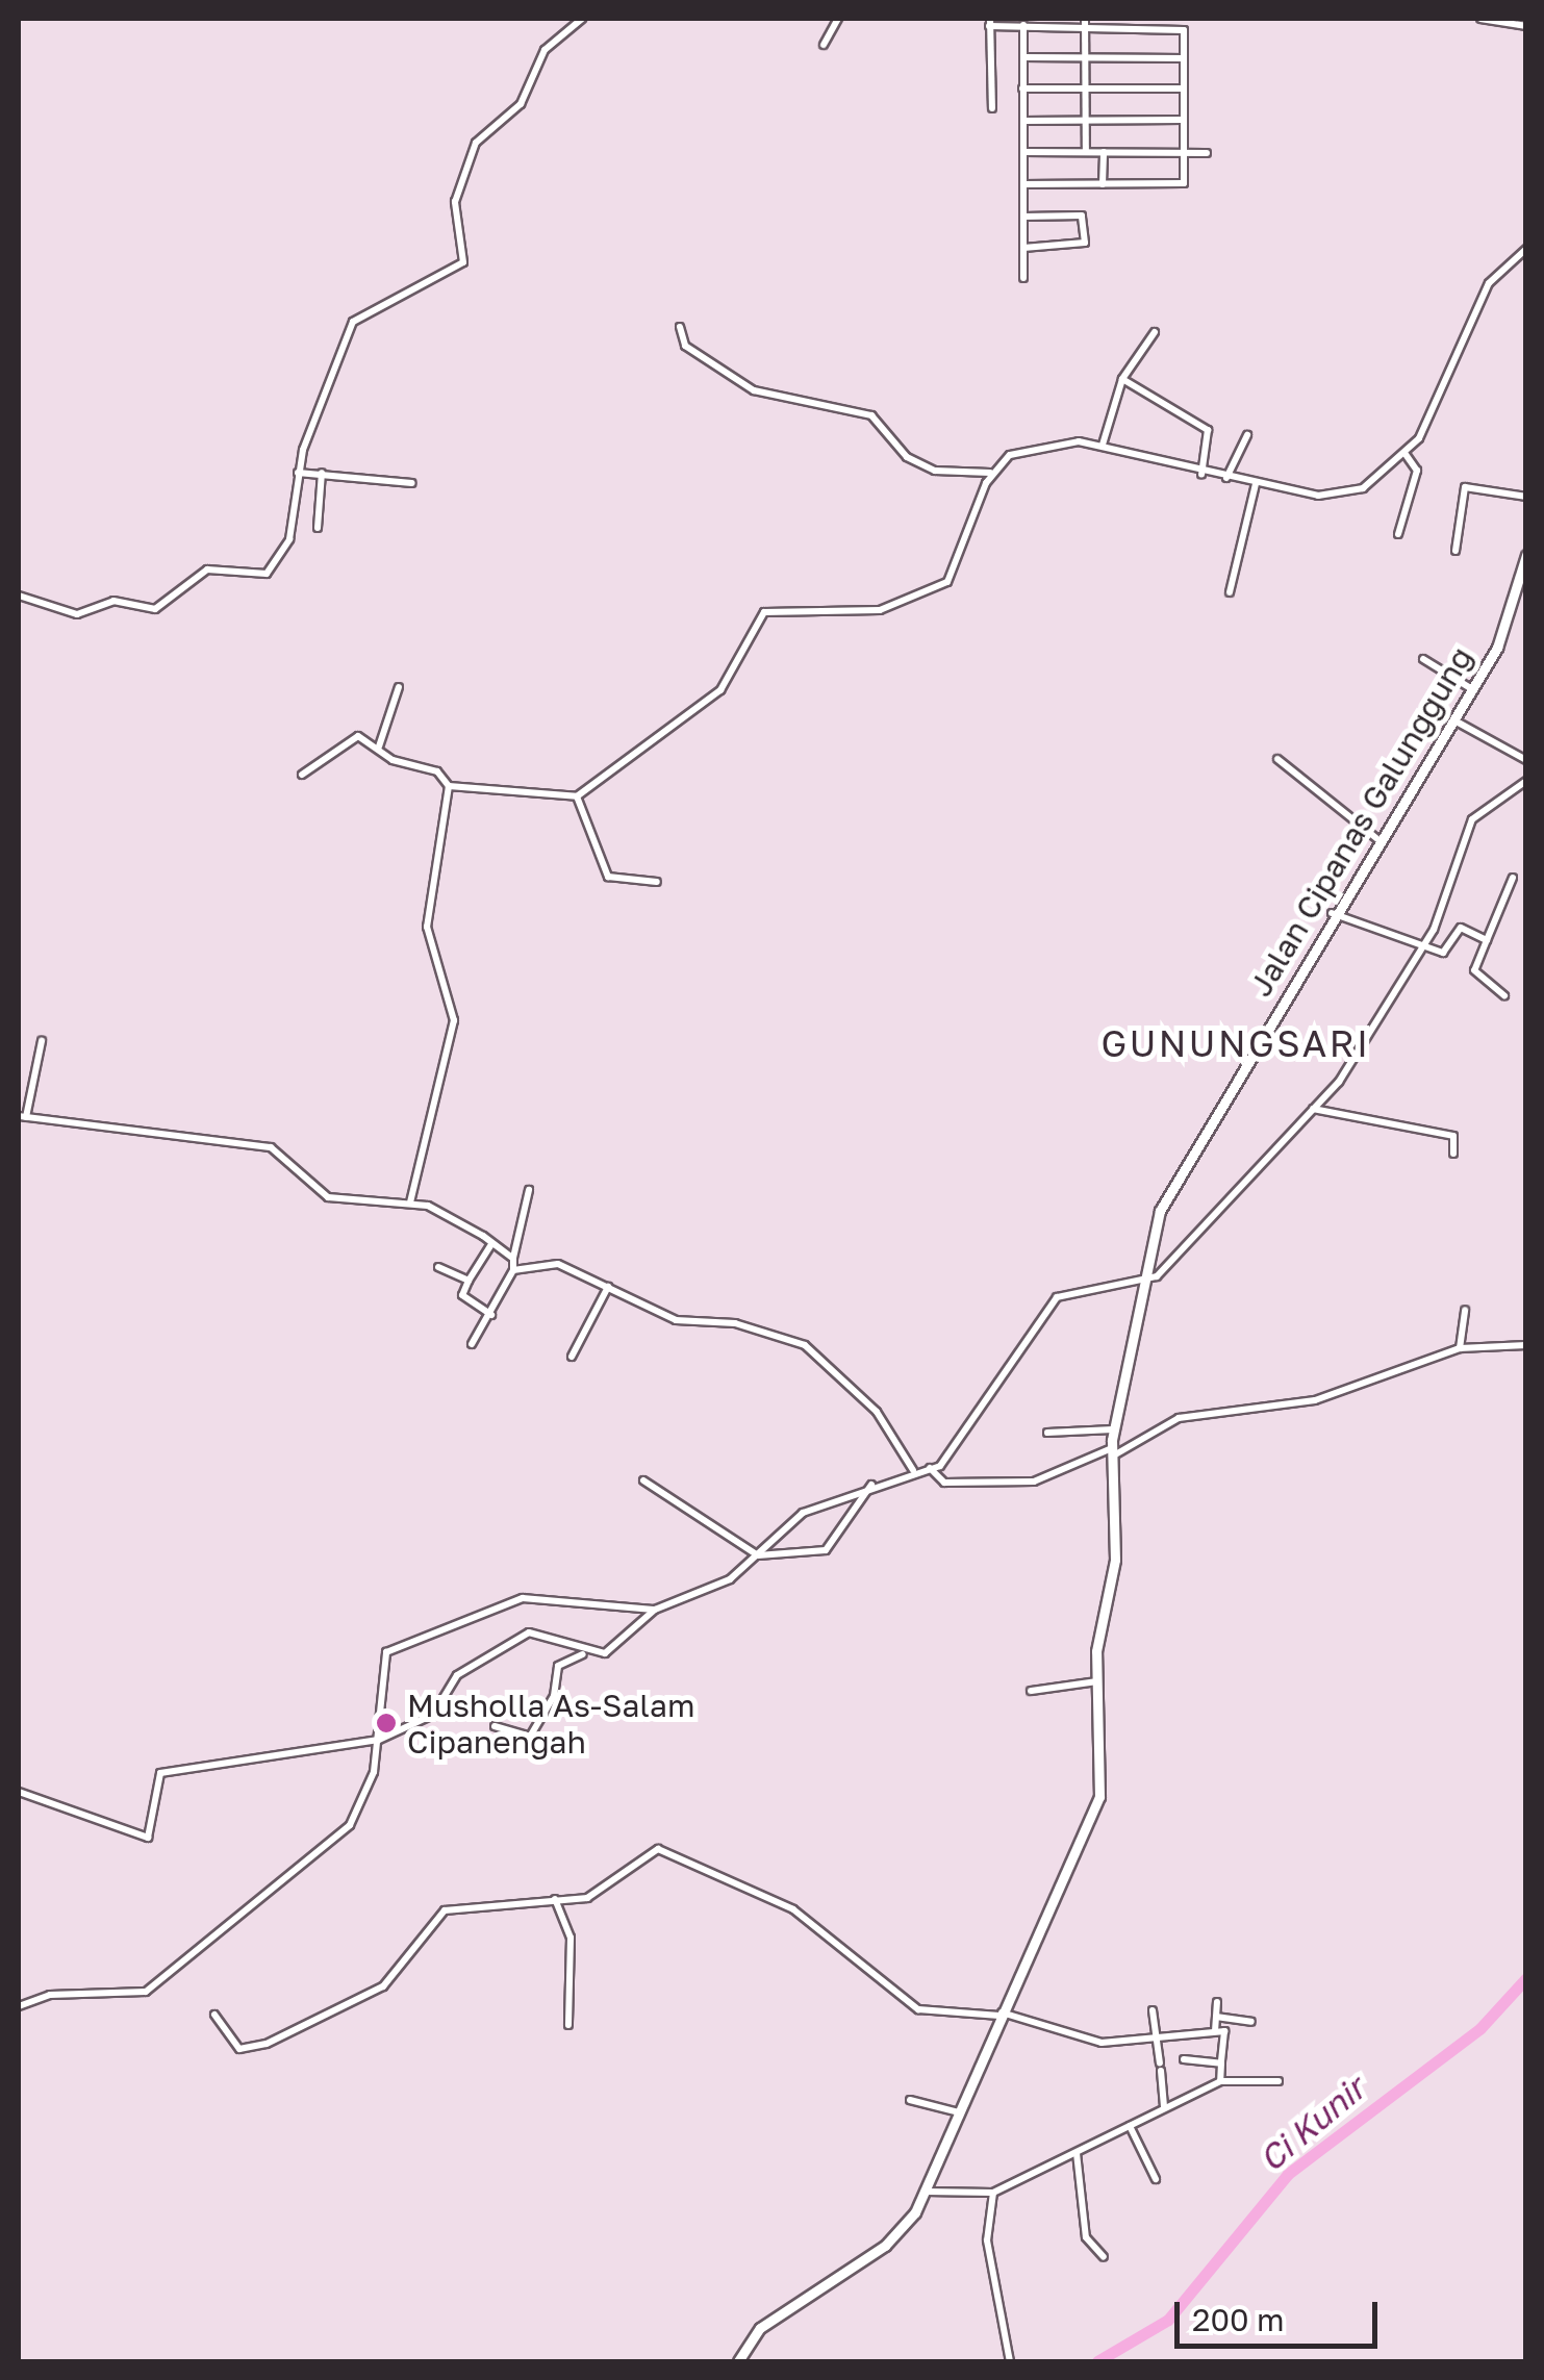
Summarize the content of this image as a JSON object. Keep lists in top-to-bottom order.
{
  "streets": {
    "street": ["Jalan Cipanas Galunggung"]
  },
  "districts": ["GUNUNGSARI"],
  "water": ["Ci Kunir"],
  "places": ["Musholla As-Salam Cipanengah"],
  "scale_bar": "200 m"
}
